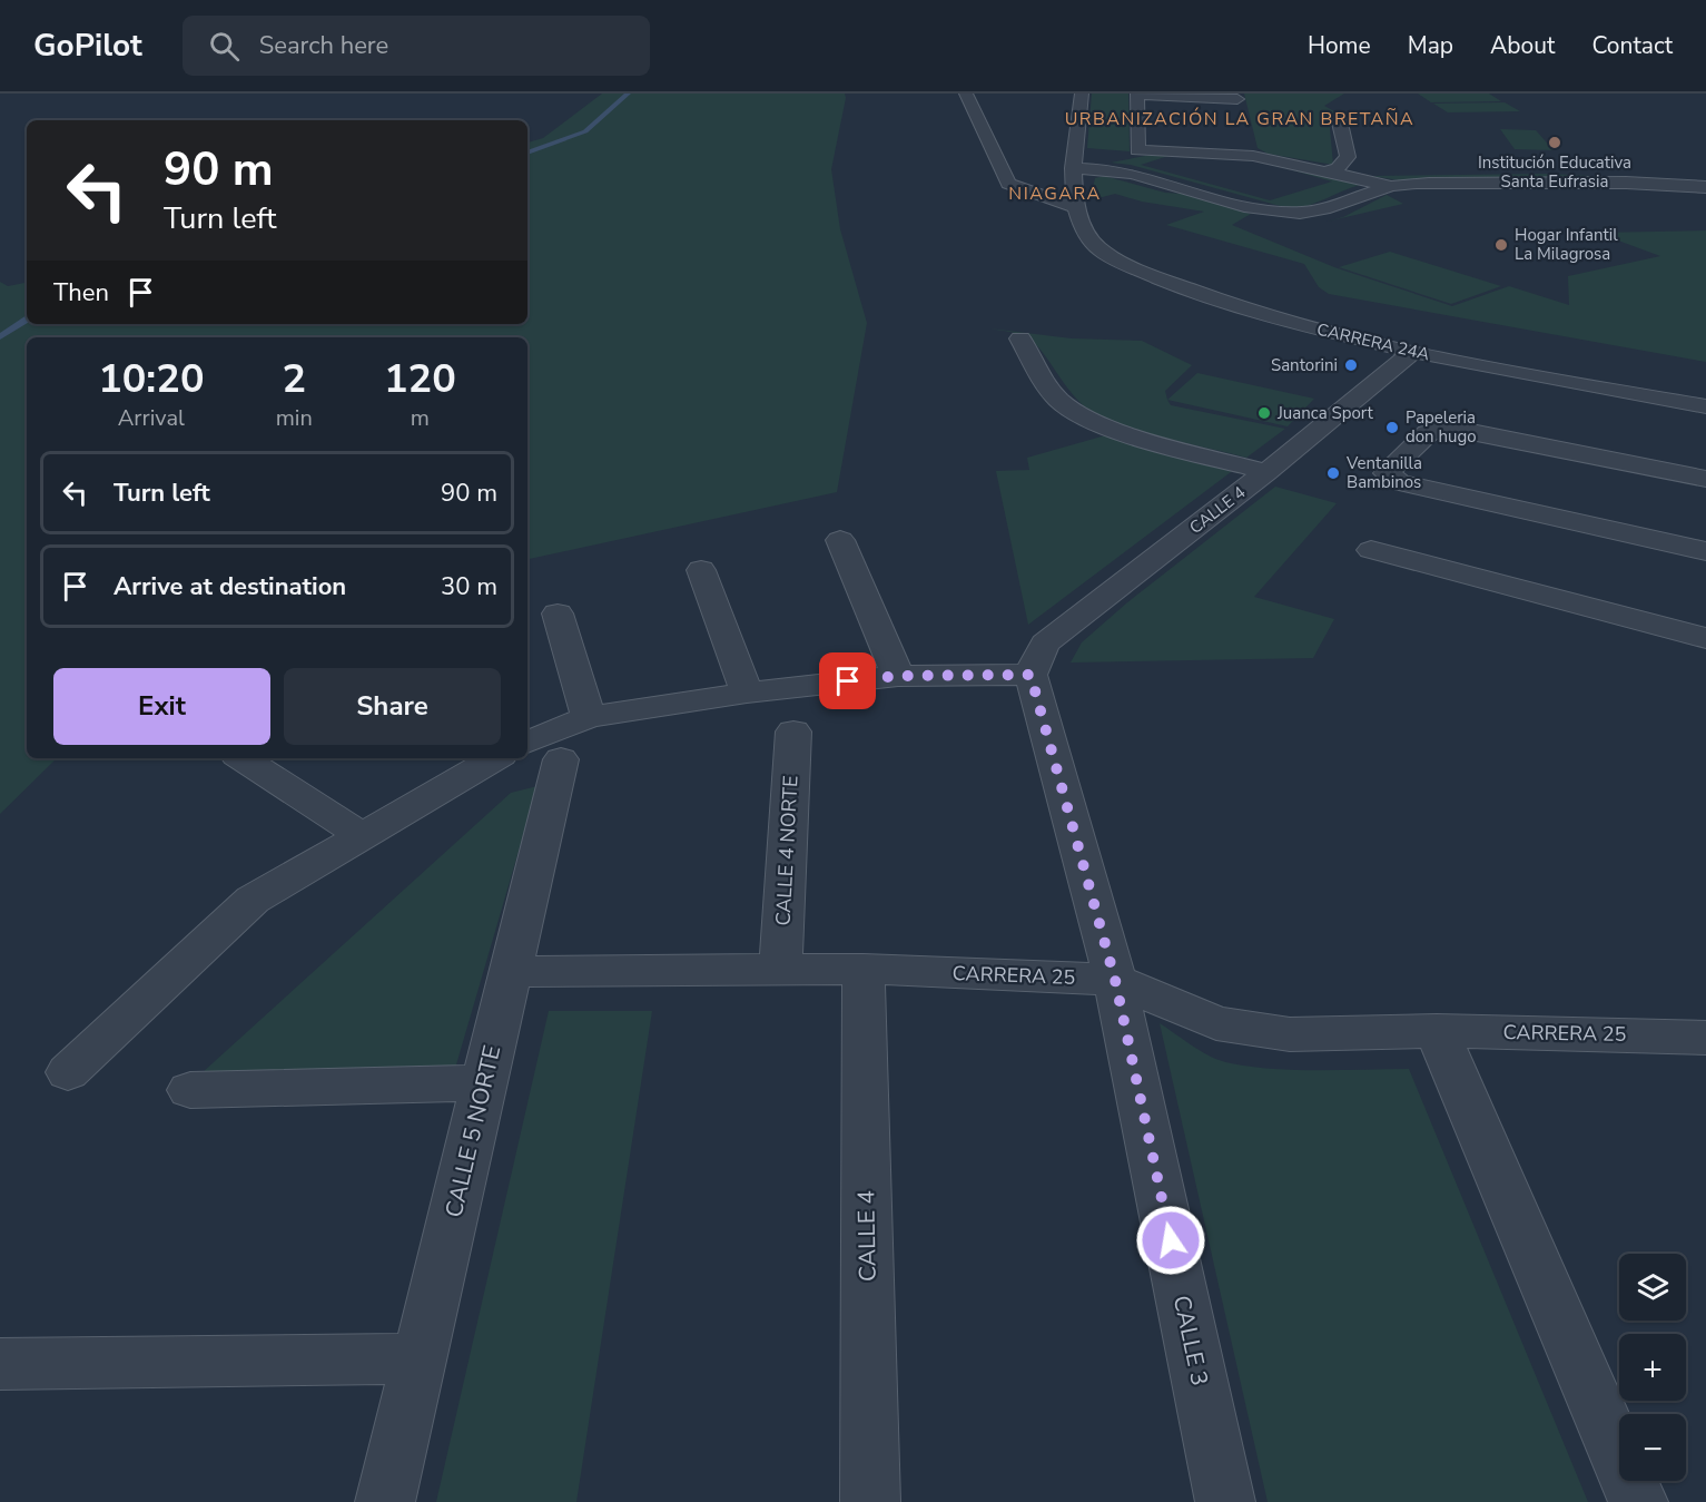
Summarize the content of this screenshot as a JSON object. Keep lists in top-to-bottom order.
{
  "streets": {
    "street": [
      "CARRERA 24A",
      "CALLE 4",
      "CALLE 4 NORTE",
      "CARRERA 25",
      "CALLE 5 NORTE",
      "CALLE 3"
    ]
  },
  "crossings": [
    ["CARRERA 24A", "CALLE 4"],
    ["CALLE 4", "CARRERA 25"],
    ["CALLE 4", "CALLE 3"],
    ["CALLE 4 NORTE", "CARRERA 25"],
    ["CARRERA 25", "CALLE 5 NORTE"],
    ["CARRERA 25", "CALLE 3"]
  ],
  "districts": ["URBANIZACIÓN LA GRAN BRETAÑA", "NIAGARA"],
  "places": [
    "Institución Educativa Santa Eufrasia",
    "Hogar Infantil La Milagrosa",
    "Santorini",
    "Juanca Sport",
    "Papeleria don hugo",
    "Ventanilla Bambinos"
  ],
  "page": {
    "header": "GoPilot",
    "search": "Search here",
    "nav": [
      "Home",
      "Map",
      "About",
      "Contact"
    ],
    "turn": ["90 m", "Turn left"],
    "then": "Then",
    "eta": [
      "10:20",
      "Arrival",
      "2",
      "min",
      "120",
      "m"
    ],
    "list": [
      {
        "name": "Turn left",
        "value": "90 m"
      },
      {
        "name": "Arrive at destination",
        "value": "30 m"
      }
    ],
    "buttons": ["Exit", "Share"],
    "map_buttons": ["+", "−"]
  }
}
